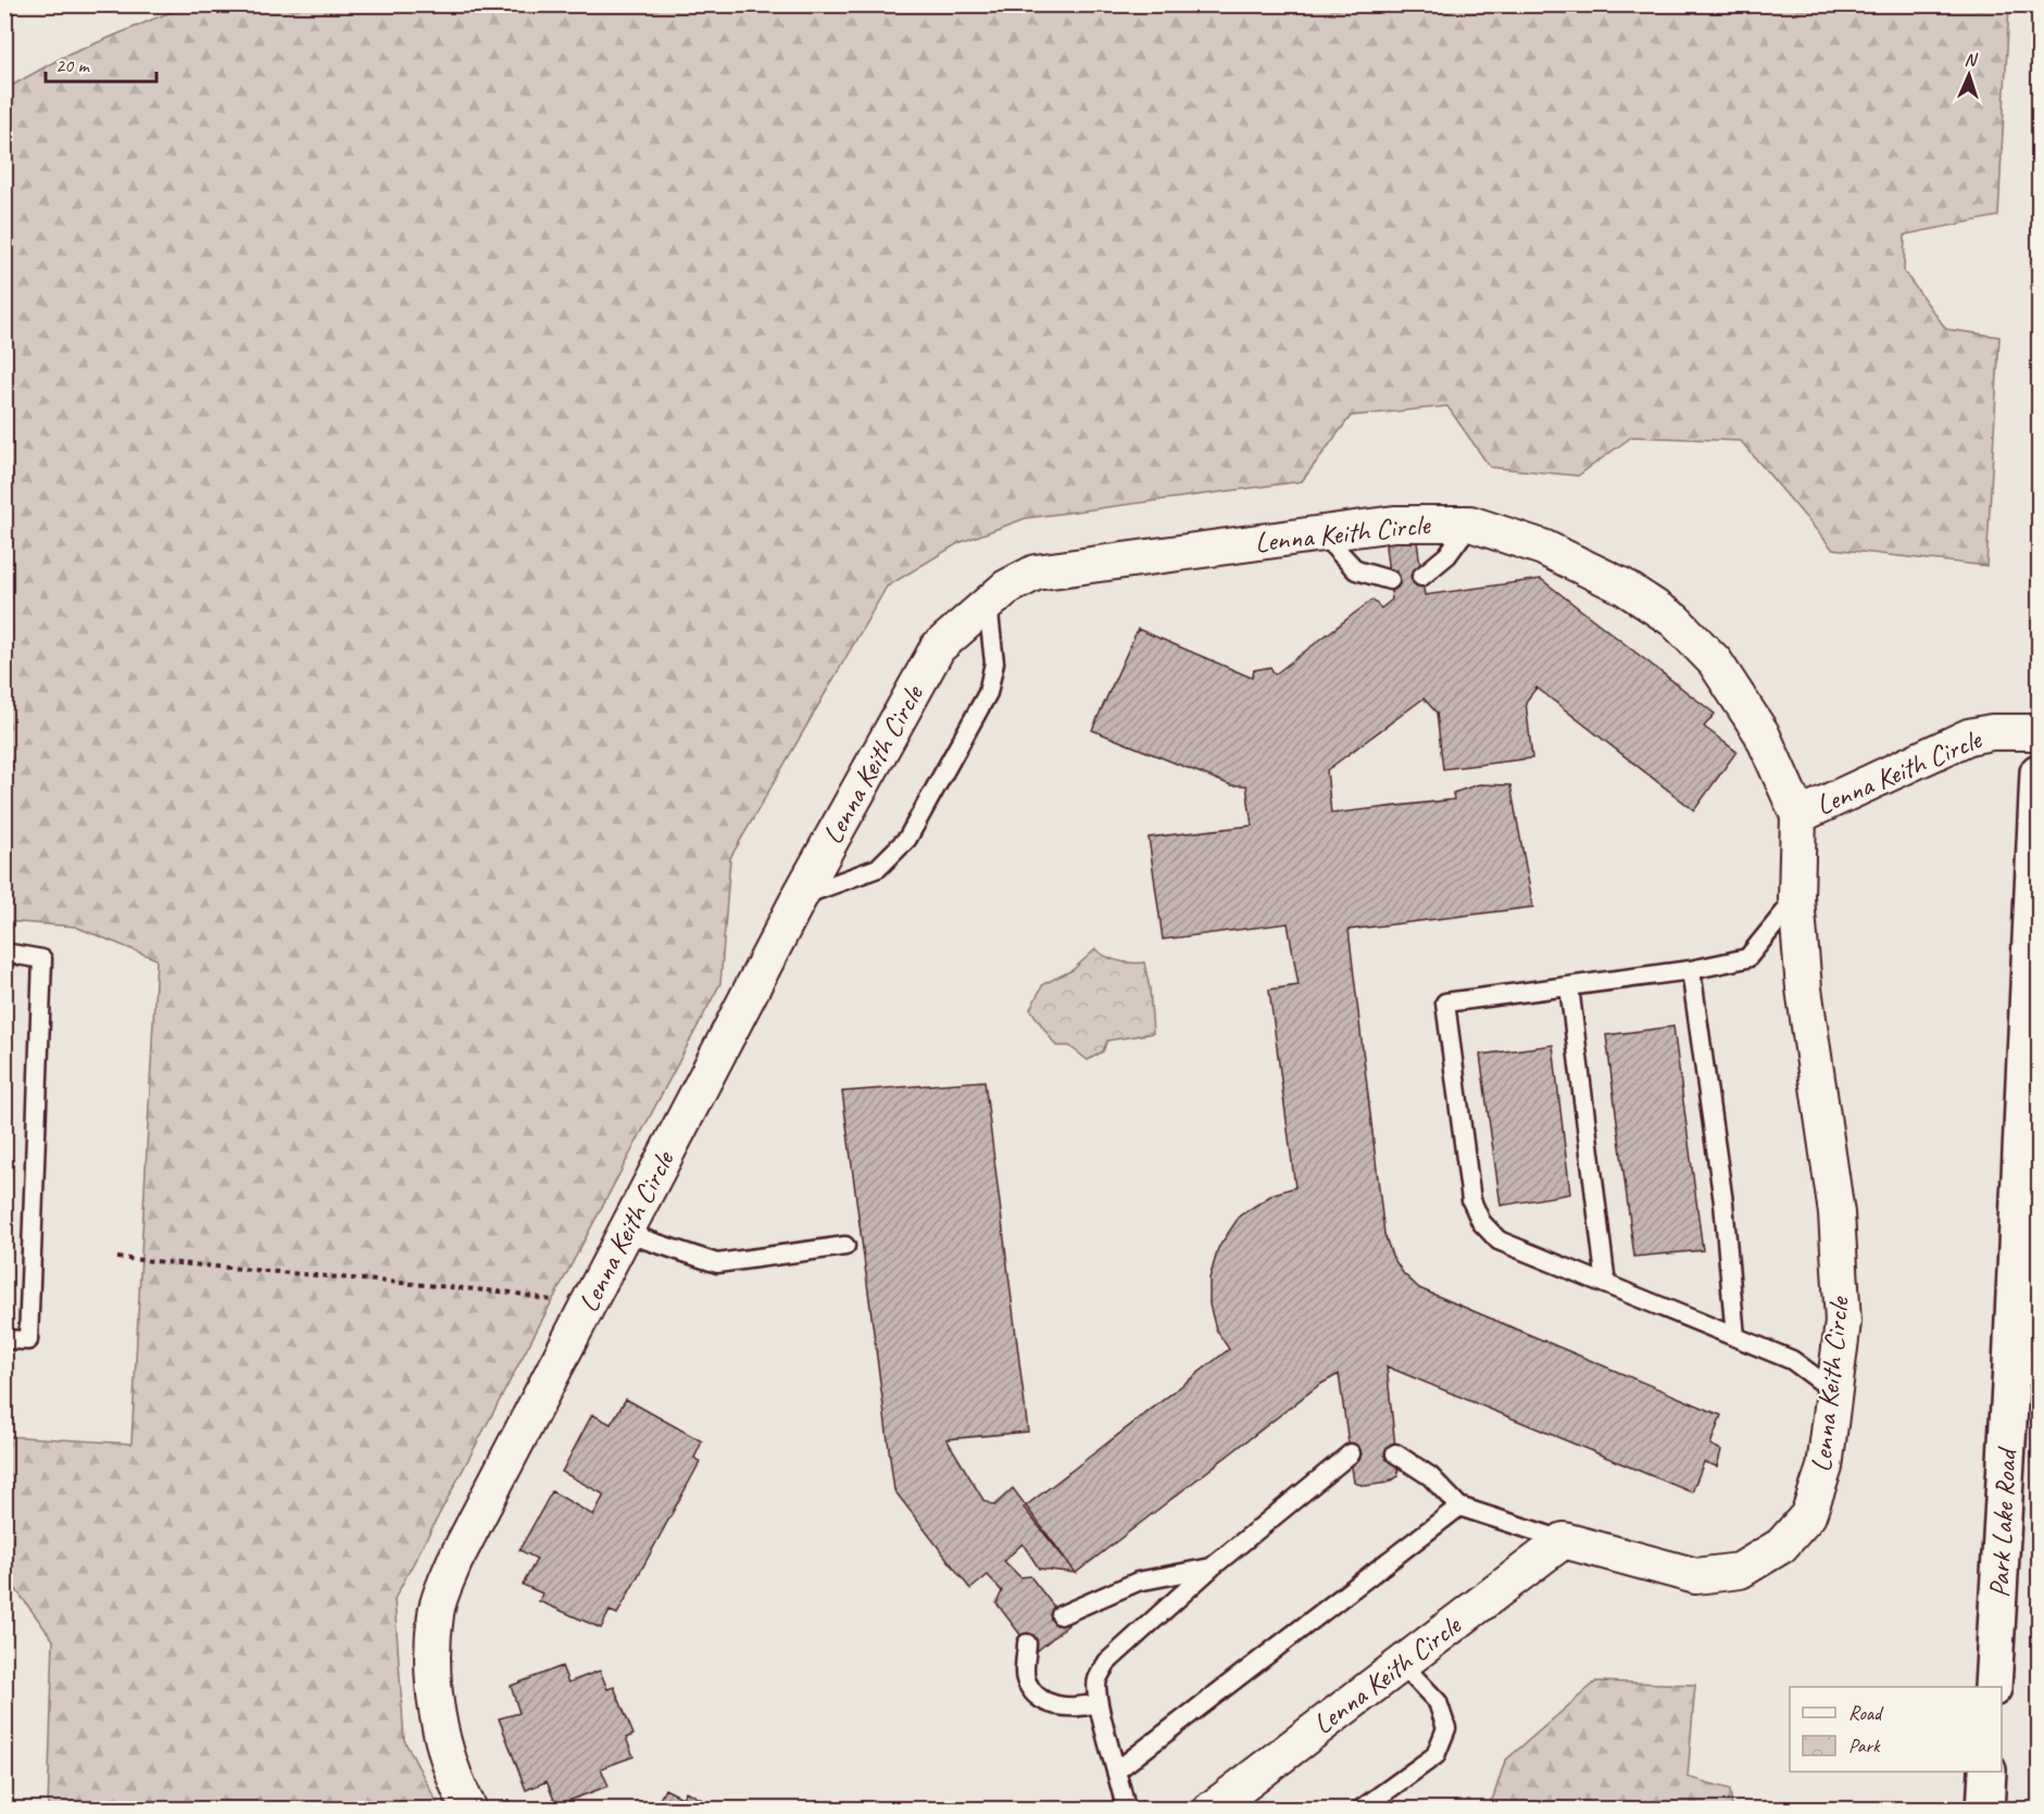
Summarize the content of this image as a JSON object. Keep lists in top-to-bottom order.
{
  "streets": {
    "street": ["Lenna Keith Circle", "Park Lake Road"]
  },
  "legend": ["Road", "Park"],
  "scale_bar": "20 m",
  "north": "top"
}
